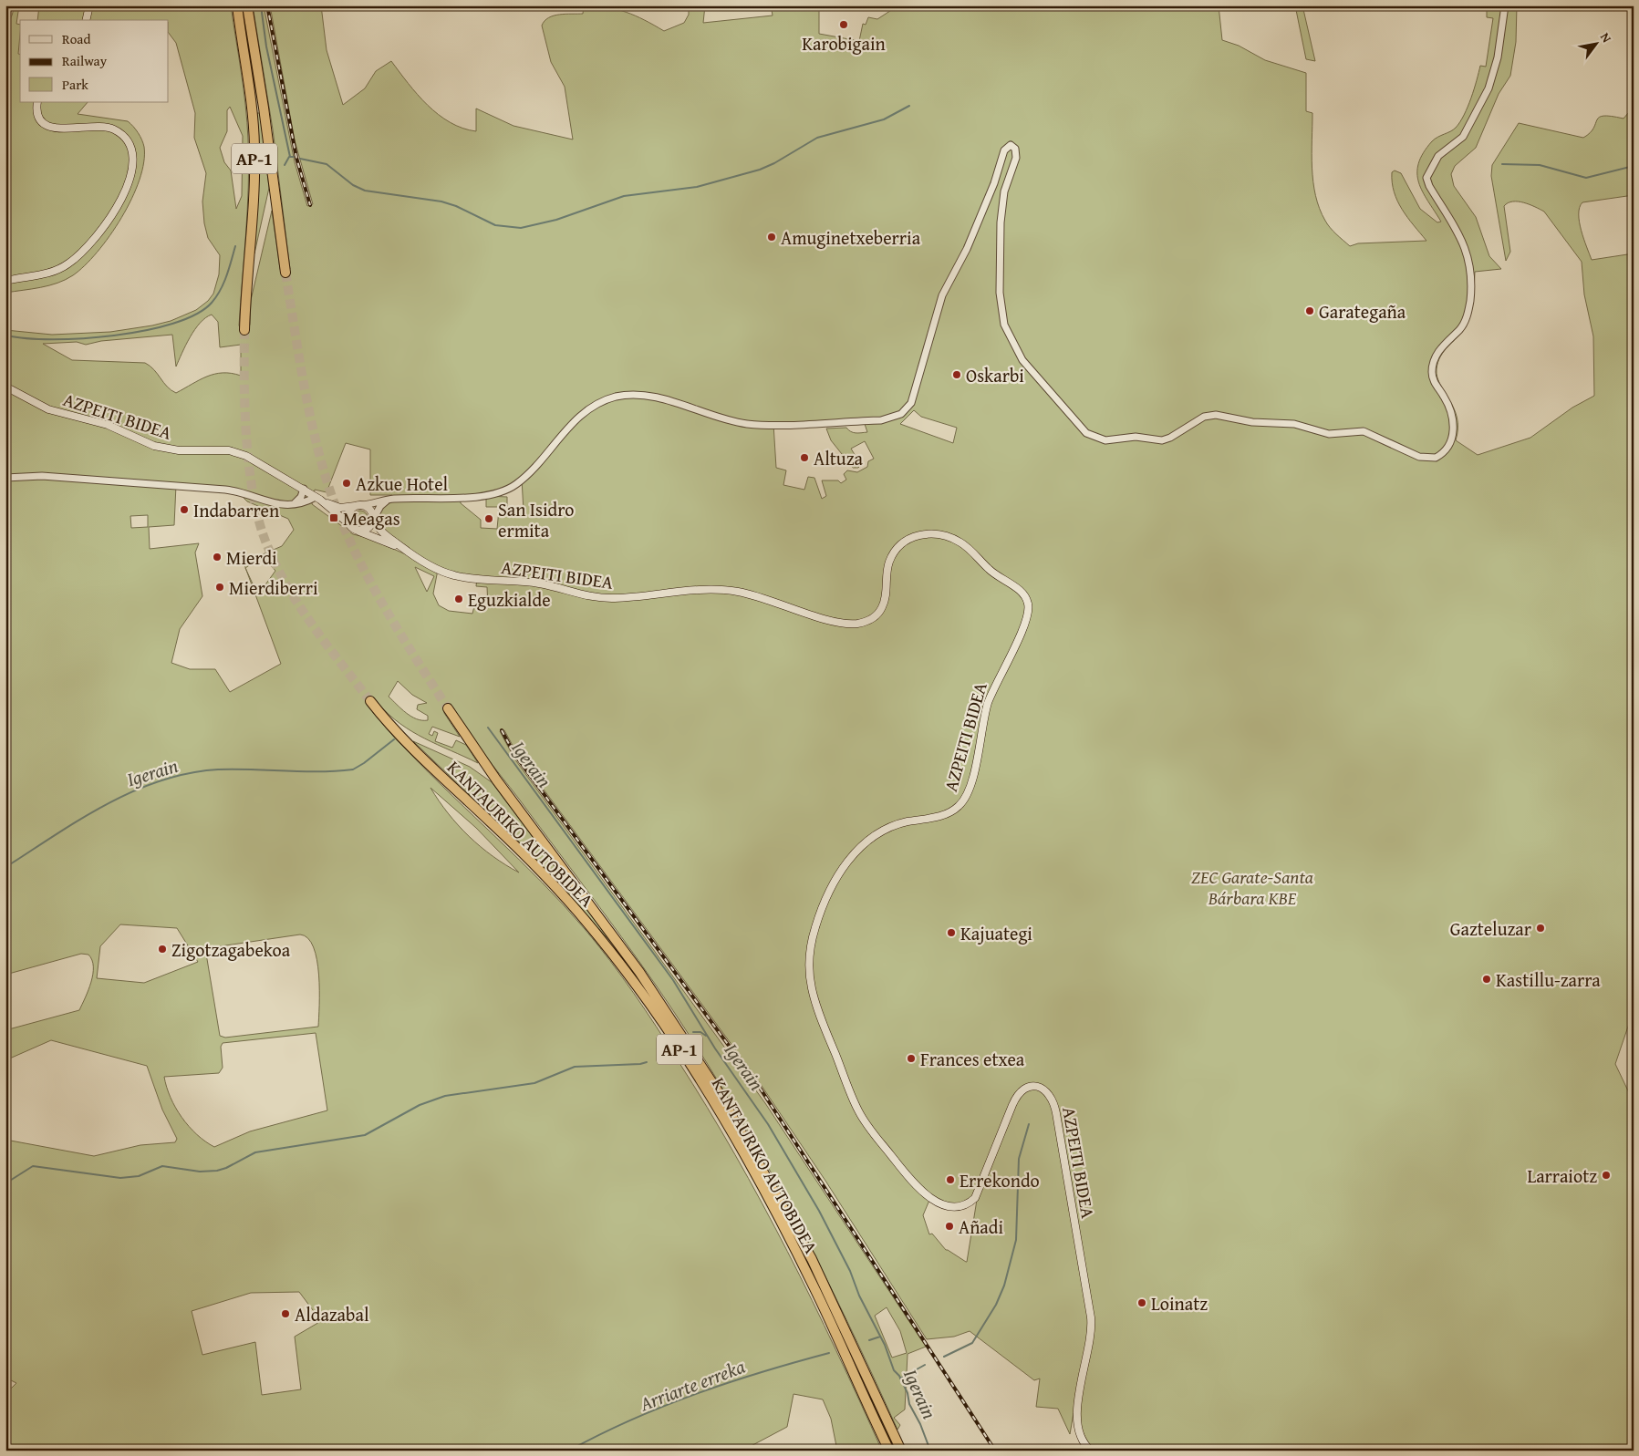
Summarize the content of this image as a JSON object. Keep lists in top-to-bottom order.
{
  "streets": {
    "highway": ["AP-1", "KANTAURIKO AUTOBIDEA"],
    "main road": ["AZPEITI BIDEA"]
  },
  "water": ["Igerain", "Arriarte erreka"],
  "parks": ["ZEC Garate-Santa Bárbara KBE"],
  "places": {
    "other": [
      "Karobigain",
      "Amuginetxeberria",
      "Garategaña",
      "Oskarbi",
      "Altuza",
      "Azkue Hotel",
      "Indabarren",
      "San Isidro ermita",
      "Mierdi",
      "Mierdiberri",
      "Eguzkialde",
      "Gazteluzar",
      "Kajuategi",
      "Zigotzagabekoa",
      "Kastillu-zarra",
      "Frances etxea",
      "Larraiotz",
      "Errekondo",
      "Añadi",
      "Loinatz",
      "Aldazabal"
    ],
    "transit": ["Meagas"]
  },
  "legend": ["Road", "Railway", "Park"],
  "north": "top right"
}
